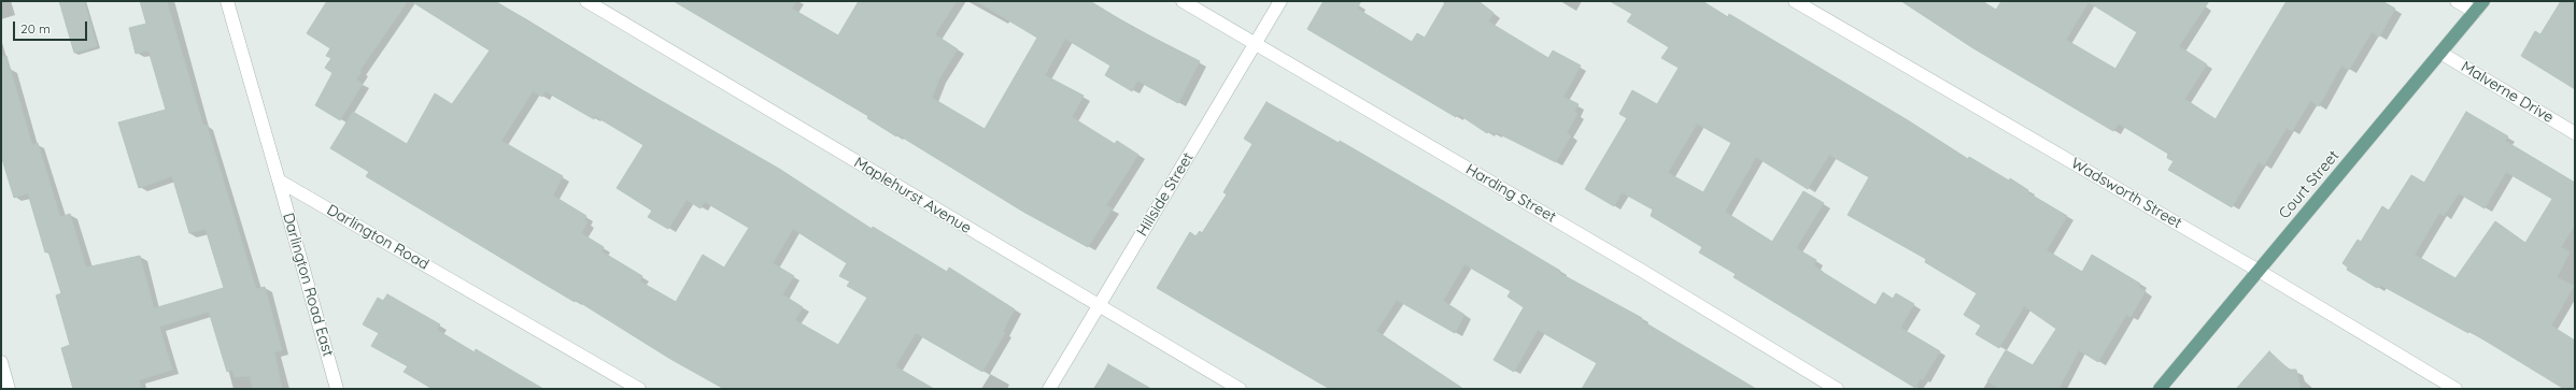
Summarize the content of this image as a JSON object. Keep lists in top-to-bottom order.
{
  "streets": {
    "main road": ["Court Street"],
    "street": [
      "Malverne Drive",
      "Harding Street",
      "Wadsworth Street",
      "Hillside Street",
      "Maplehurst Avenue",
      "Darlington Road",
      "Darlington Road East"
    ]
  },
  "crossings": [
    ["Malverne Drive", "Court Street"],
    ["Court Street", "Wadsworth Street"],
    ["Harding Street", "Hillside Street"],
    ["Hillside Street", "Maplehurst Avenue"],
    ["Darlington Road", "Darlington Road East"]
  ],
  "scale_bar": "20 m"
}
